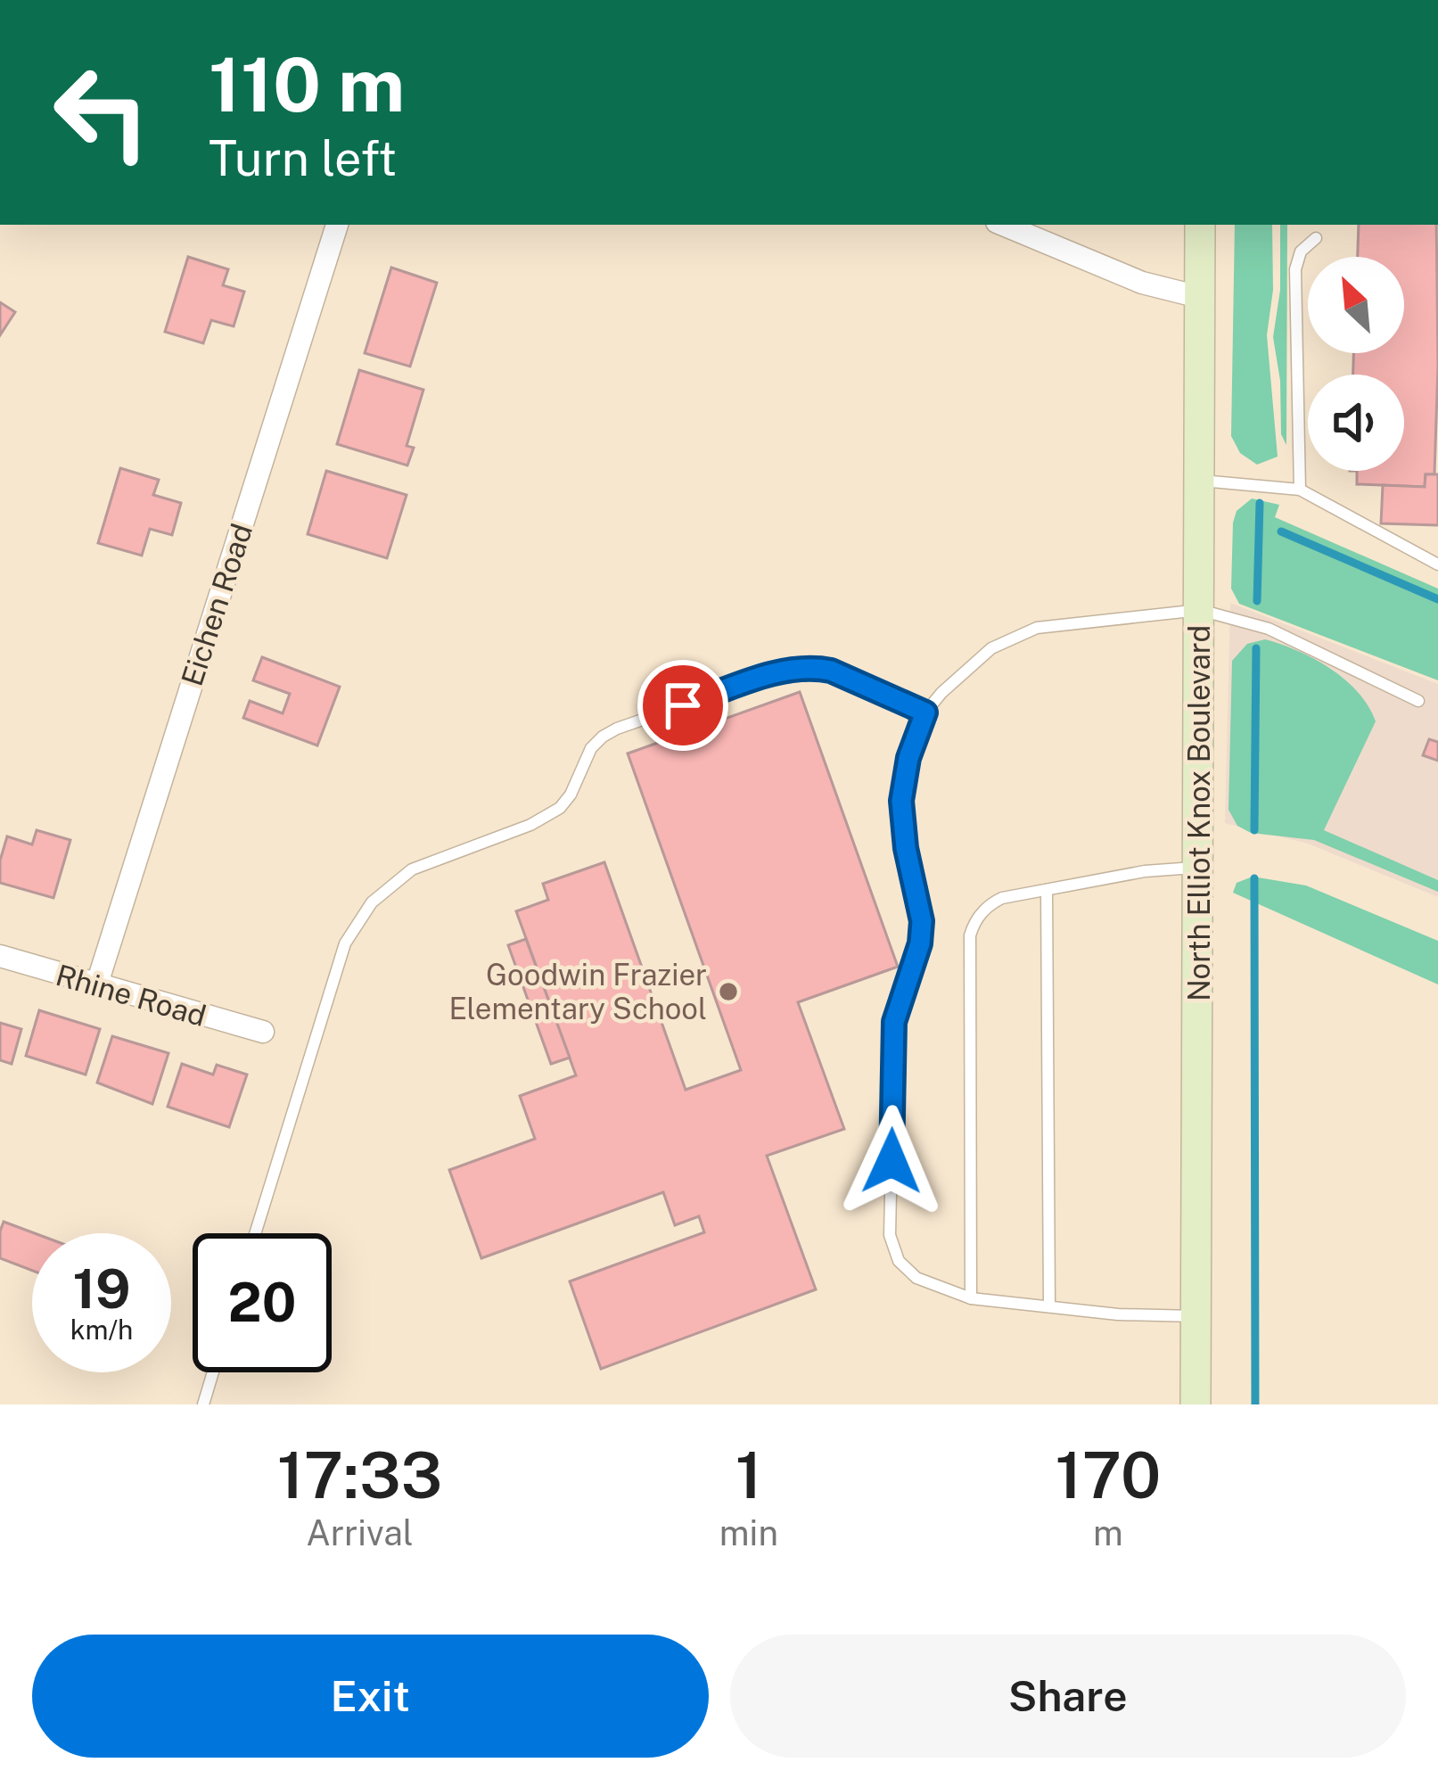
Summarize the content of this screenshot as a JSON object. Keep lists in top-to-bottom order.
{
  "streets": {
    "main road": ["North Elliot Knox Boulevard"],
    "street": ["Eichen Road", "Rhine Road"]
  },
  "crossings": [
    ["Eichen Road", "Rhine Road"]
  ],
  "places": ["Goodwin Frazier Elementary School"],
  "north": "top left",
  "page": {
    "turn": ["110 m", "Turn left"],
    "speed": "19 km/h",
    "limit": "20",
    "eta": [
      "17:33",
      "Arrival",
      "1",
      "min",
      "170",
      "m"
    ],
    "buttons": ["Exit", "Share"]
  }
}
